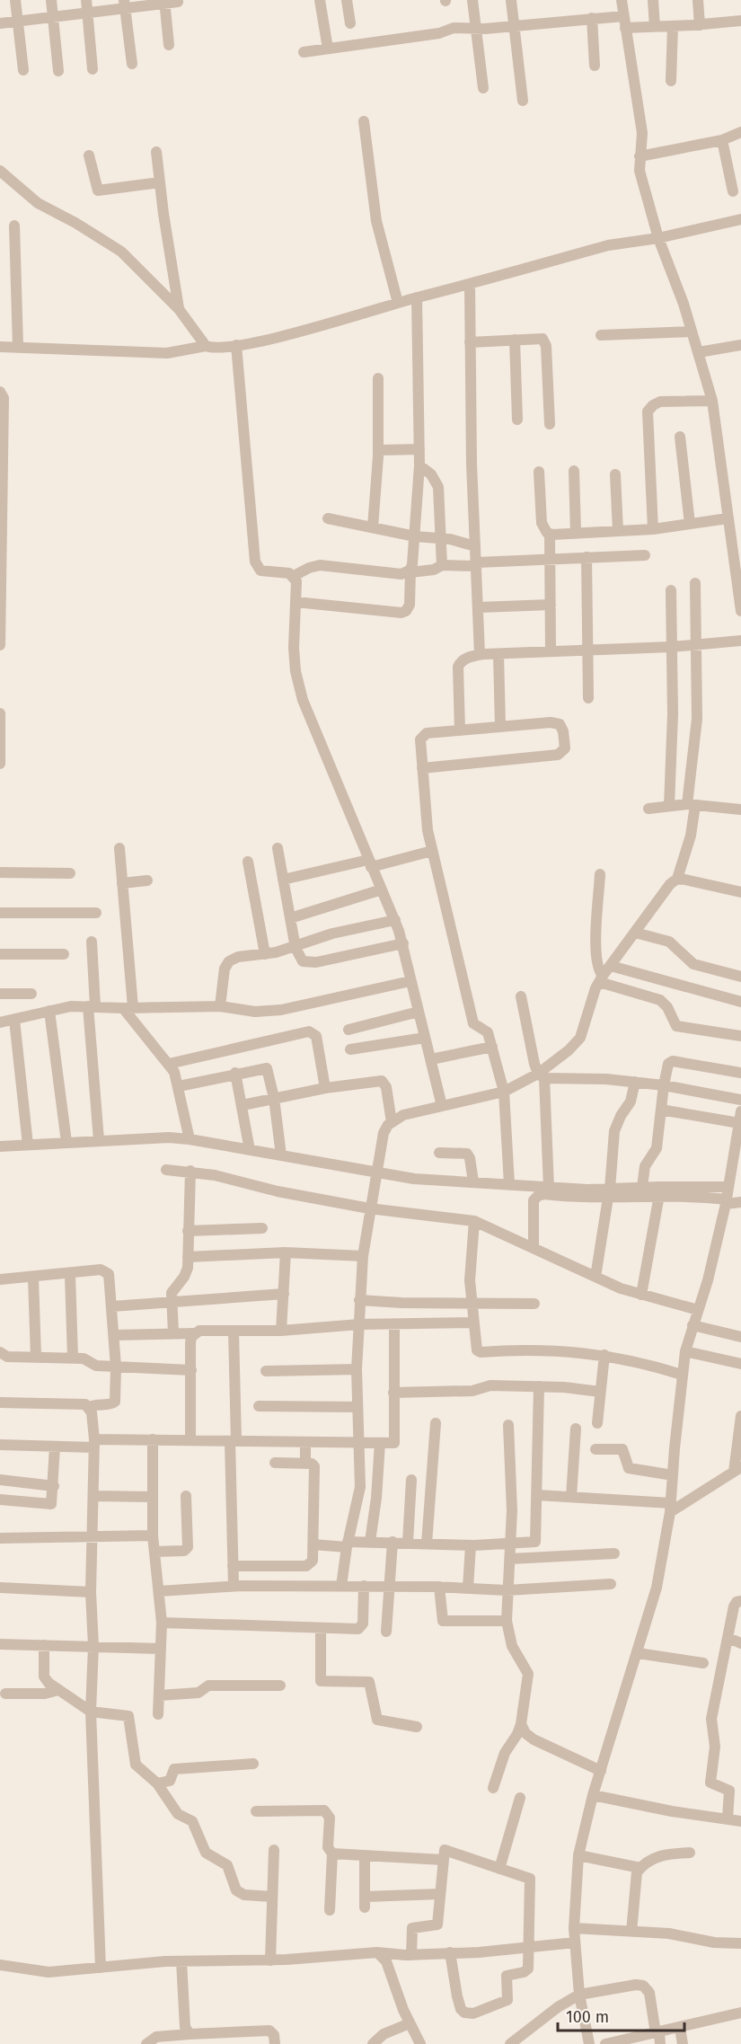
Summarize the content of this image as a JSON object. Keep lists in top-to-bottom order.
{
  "scale_bar": "100 m"
}
